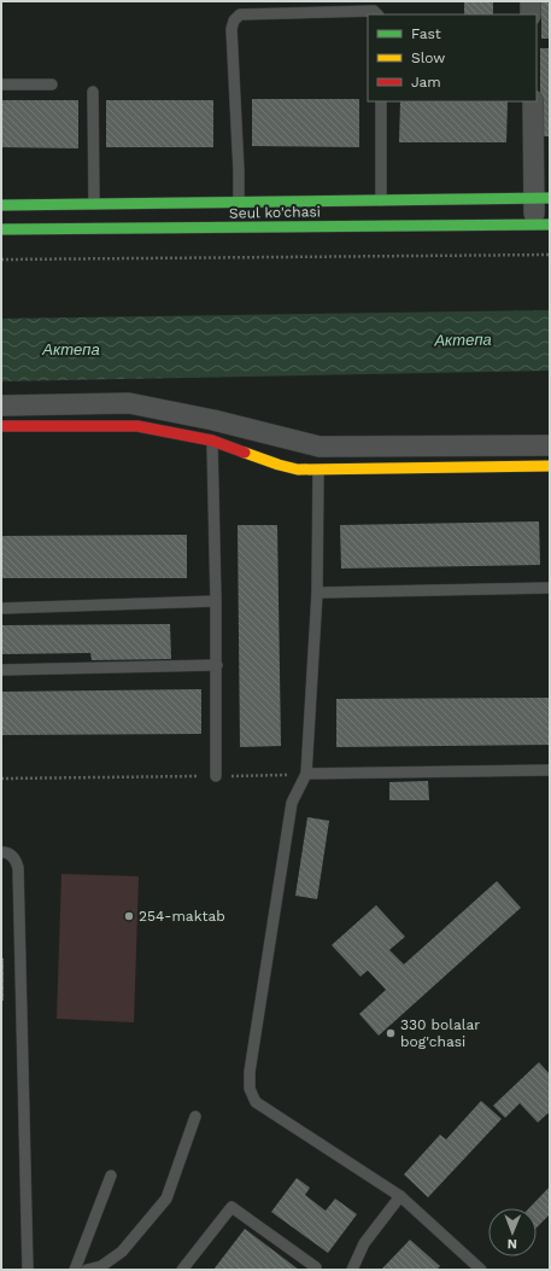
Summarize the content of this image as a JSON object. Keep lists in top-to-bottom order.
{
  "streets": {
    "main road": ["Seul ko'chasi"]
  },
  "water": ["Актепа"],
  "places": ["254-maktab", "330 bolalar bog'chasi"],
  "legend": ["Fast", "Slow", "Jam"],
  "north": "bottom"
}
